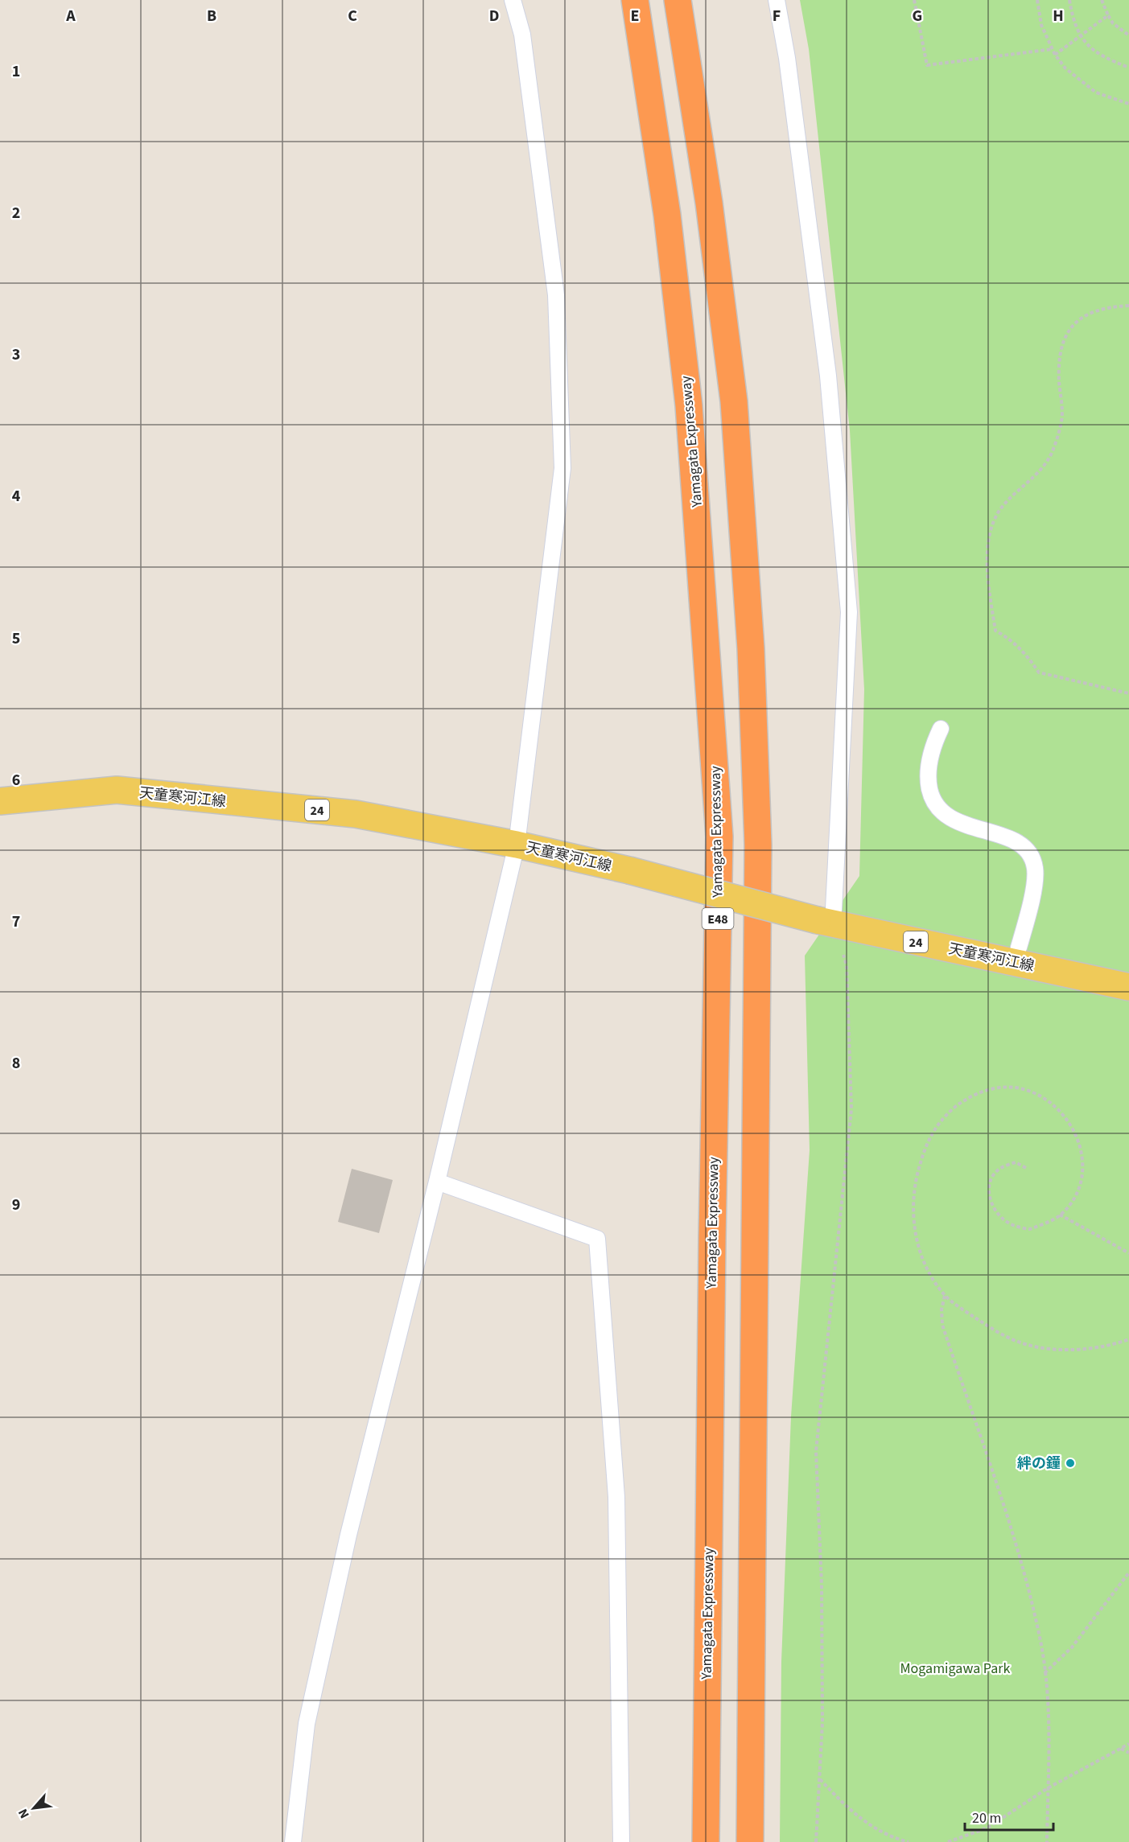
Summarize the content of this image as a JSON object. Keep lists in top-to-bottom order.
{
  "streets": {
    "highway": ["Yamagata Expressway", "E48"],
    "main road": ["天童寒河江線", "24"]
  },
  "parks": ["Mogamigawa Park"],
  "places": ["絆の鐘"],
  "scale_bar": "20 m",
  "north": "bottom left",
  "grid": {
    "columns": [
      "A",
      "B",
      "C",
      "D",
      "E",
      "F",
      "G",
      "H"
    ],
    "rows": [
      "1",
      "2",
      "3",
      "4",
      "5",
      "6",
      "7",
      "8",
      "9"
    ]
  }
}
